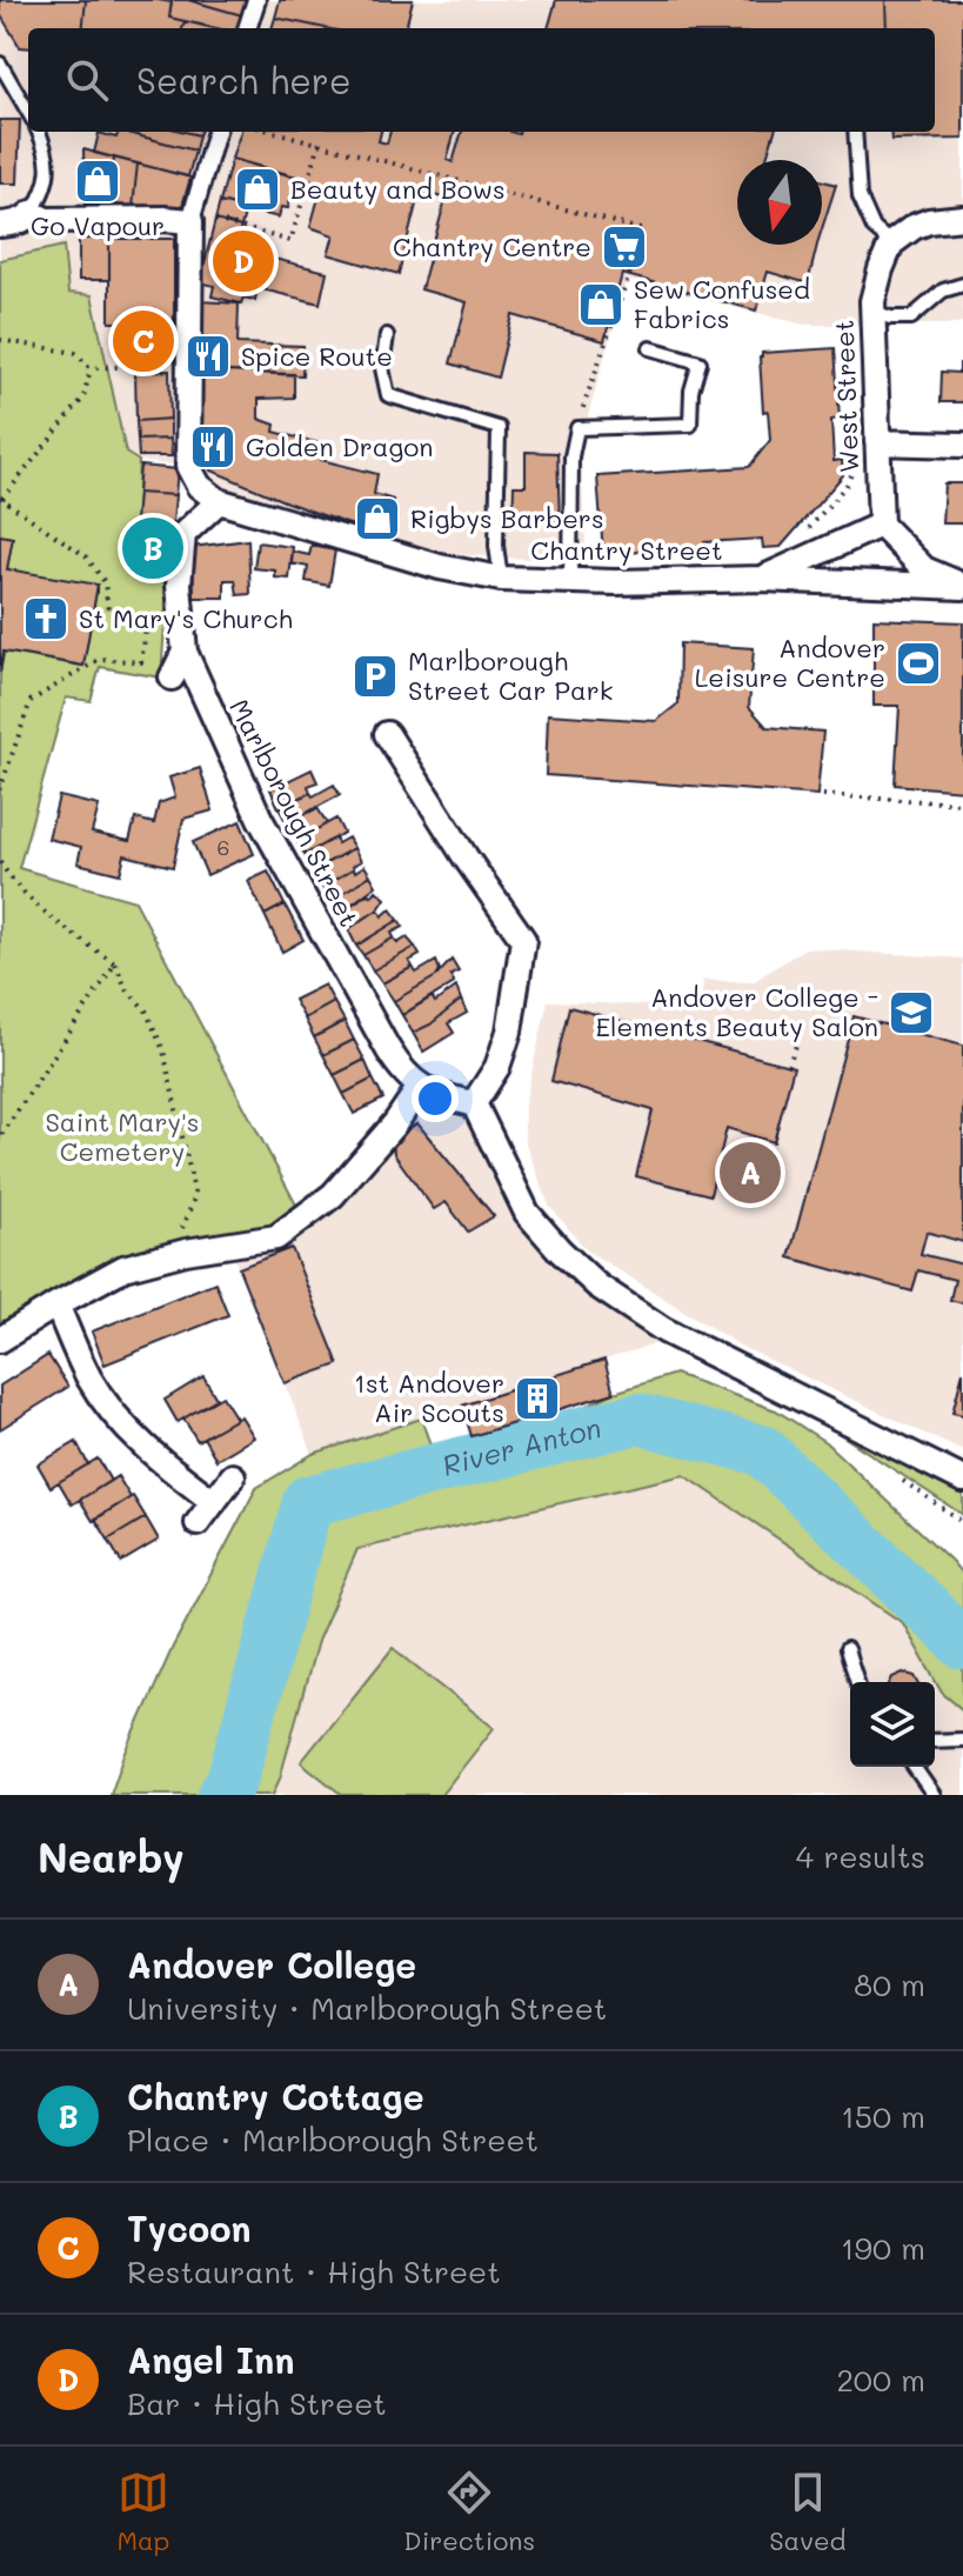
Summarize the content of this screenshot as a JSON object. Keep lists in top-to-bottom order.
{
  "streets": {
    "street": ["West Street", "Chantry Street", "Marlborough Street"]
  },
  "crossings": [
    ["West Street", "Chantry Street"],
    ["Chantry Street", "Marlborough Street"]
  ],
  "water": ["River Anton"],
  "parks": ["Saint Mary's Cemetery"],
  "places": {
    "shop": [
      "Go Vapour",
      "Beauty and Bows",
      "Sew Confused Fabrics",
      "Rigbys Barbers"
    ],
    "supermarket": ["Chantry Centre"],
    "restaurant": ["Spice Route", "Golden Dragon"],
    "church": ["St Mary's Church"],
    "sports": ["Andover Leisure Centre"],
    "parking": ["Marlborough Street Car Park"],
    "school or university": ["Andover College - Elements Beauty Salon"],
    "building": ["1st Andover Air Scouts"]
  },
  "house_numbers": ["6"],
  "north": "bottom",
  "page": {
    "search": "Search here",
    "pins": [
      "D",
      "C",
      "B",
      "A"
    ],
    "heading": ["Nearby", "4 results"],
    "list": [
      {
        "mark": "A",
        "name": "Andover College",
        "note": "University · Marlborough Street",
        "value": "80 m"
      },
      {
        "mark": "B",
        "name": "Chantry Cottage",
        "note": "Place · Marlborough Street",
        "value": "150 m"
      },
      {
        "mark": "C",
        "name": "Tycoon",
        "note": "Restaurant · High Street",
        "value": "190 m"
      },
      {
        "mark": "D",
        "name": "Angel Inn",
        "note": "Bar · High Street",
        "value": "200 m"
      }
    ],
    "nav": ["Map", "Directions", "Saved"]
  }
}
